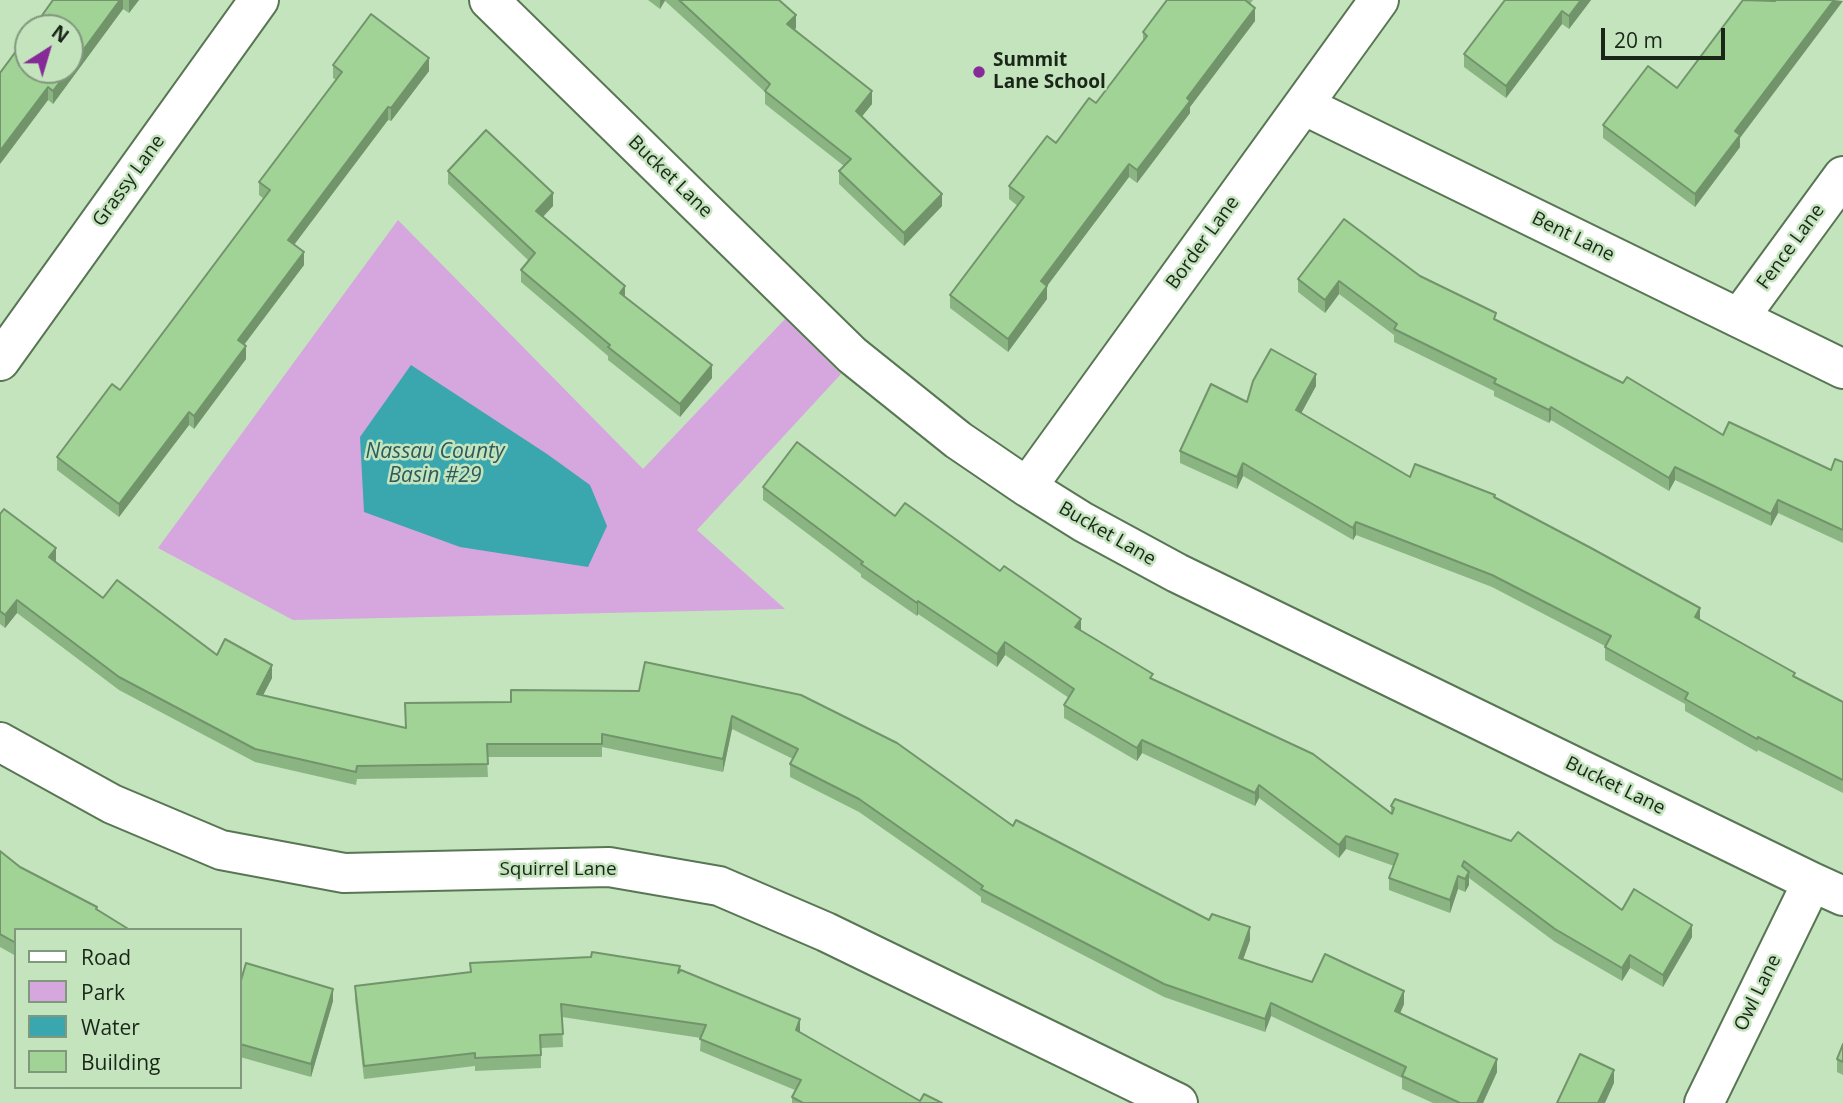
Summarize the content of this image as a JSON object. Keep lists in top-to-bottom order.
{
  "streets": {
    "street": [
      "Bucket Lane",
      "Grassy Lane",
      "Bent Lane",
      "Border Lane",
      "Fence Lane",
      "Squirrel Lane",
      "Owl Lane"
    ]
  },
  "crossings": [
    ["Bucket Lane", "Border Lane"],
    ["Bucket Lane", "Owl Lane"],
    ["Bent Lane", "Border Lane"],
    ["Bent Lane", "Fence Lane"]
  ],
  "water": ["Nassau County Basin #29"],
  "places": ["Summit Lane School"],
  "legend": [
    "Road",
    "Park",
    "Water",
    "Building"
  ],
  "scale_bar": "20 m",
  "north": "top right"
}
